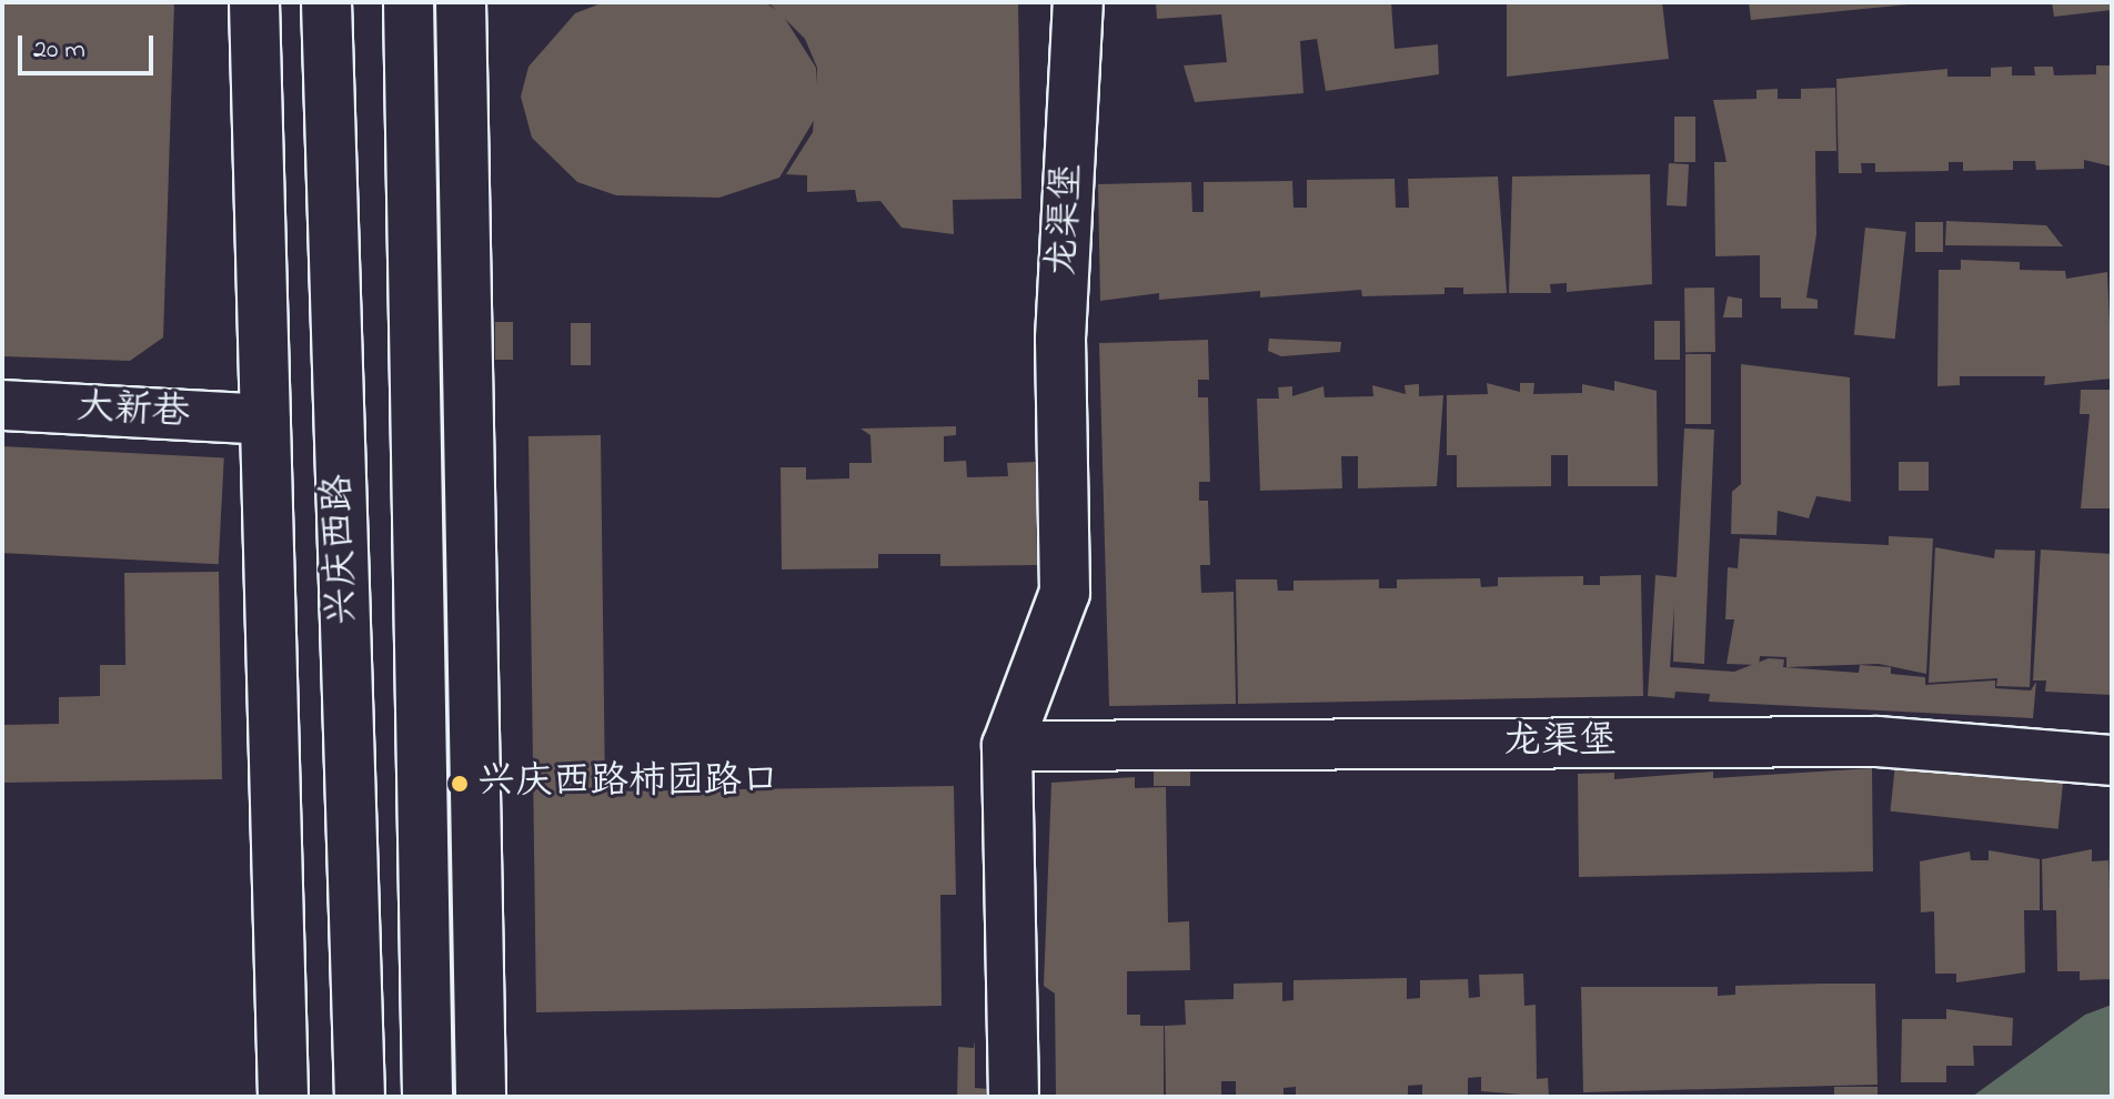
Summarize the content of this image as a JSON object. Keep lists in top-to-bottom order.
{
  "streets": {
    "street": ["龙渠堡", "大新巷", "兴庆西路"]
  },
  "places": ["兴庆西路柿园路口"],
  "scale_bar": "20 m"
}
